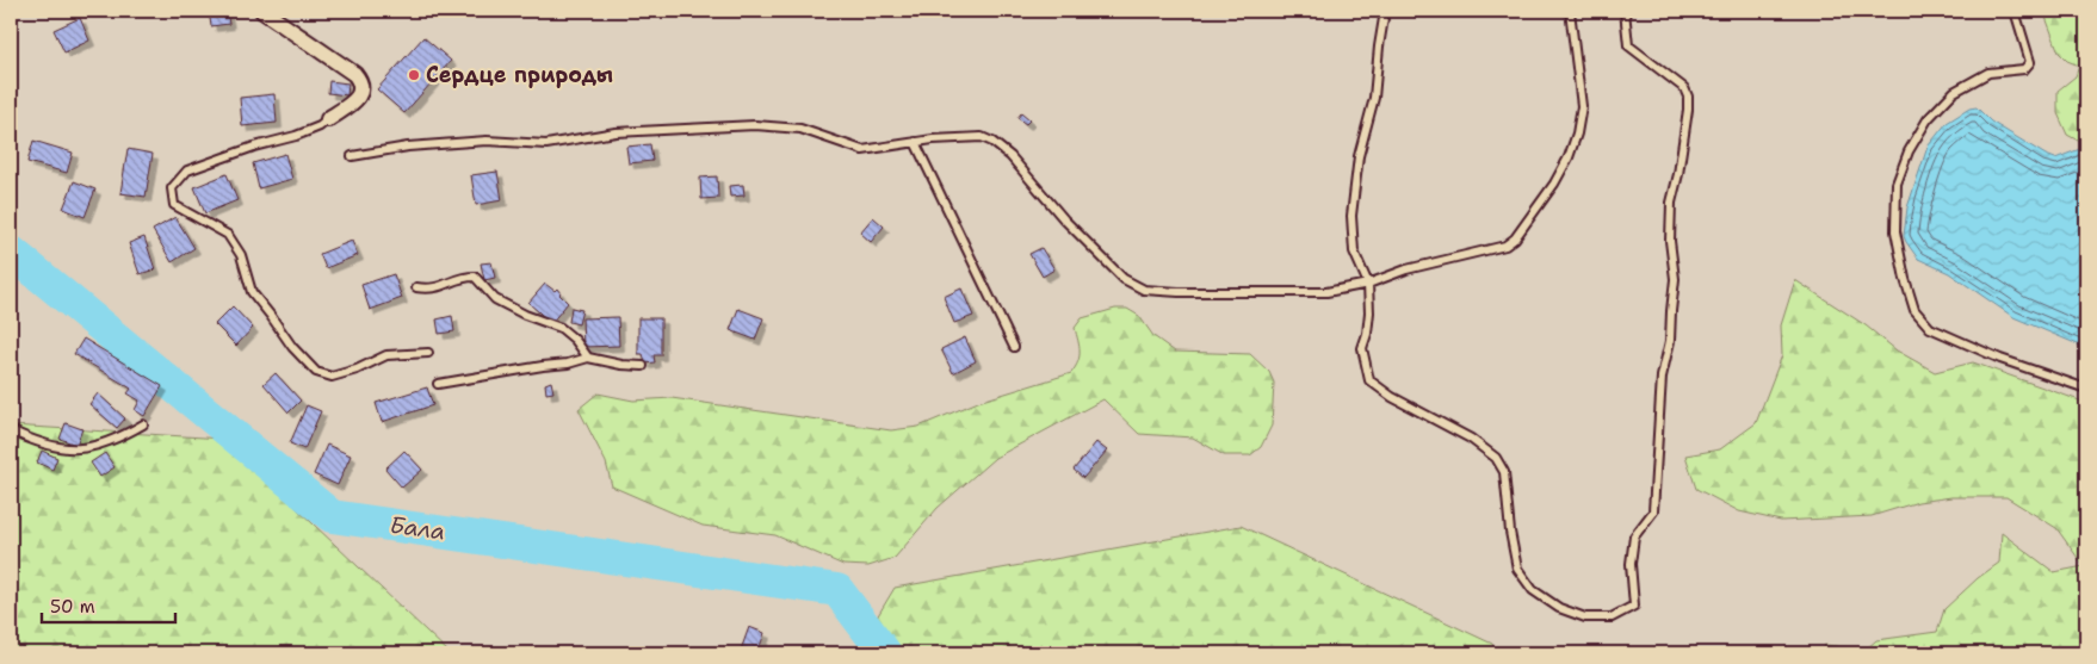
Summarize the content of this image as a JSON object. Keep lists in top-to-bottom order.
{
  "water": ["Бала"],
  "places": ["Сердце природы"],
  "scale_bar": "50 m"
}
